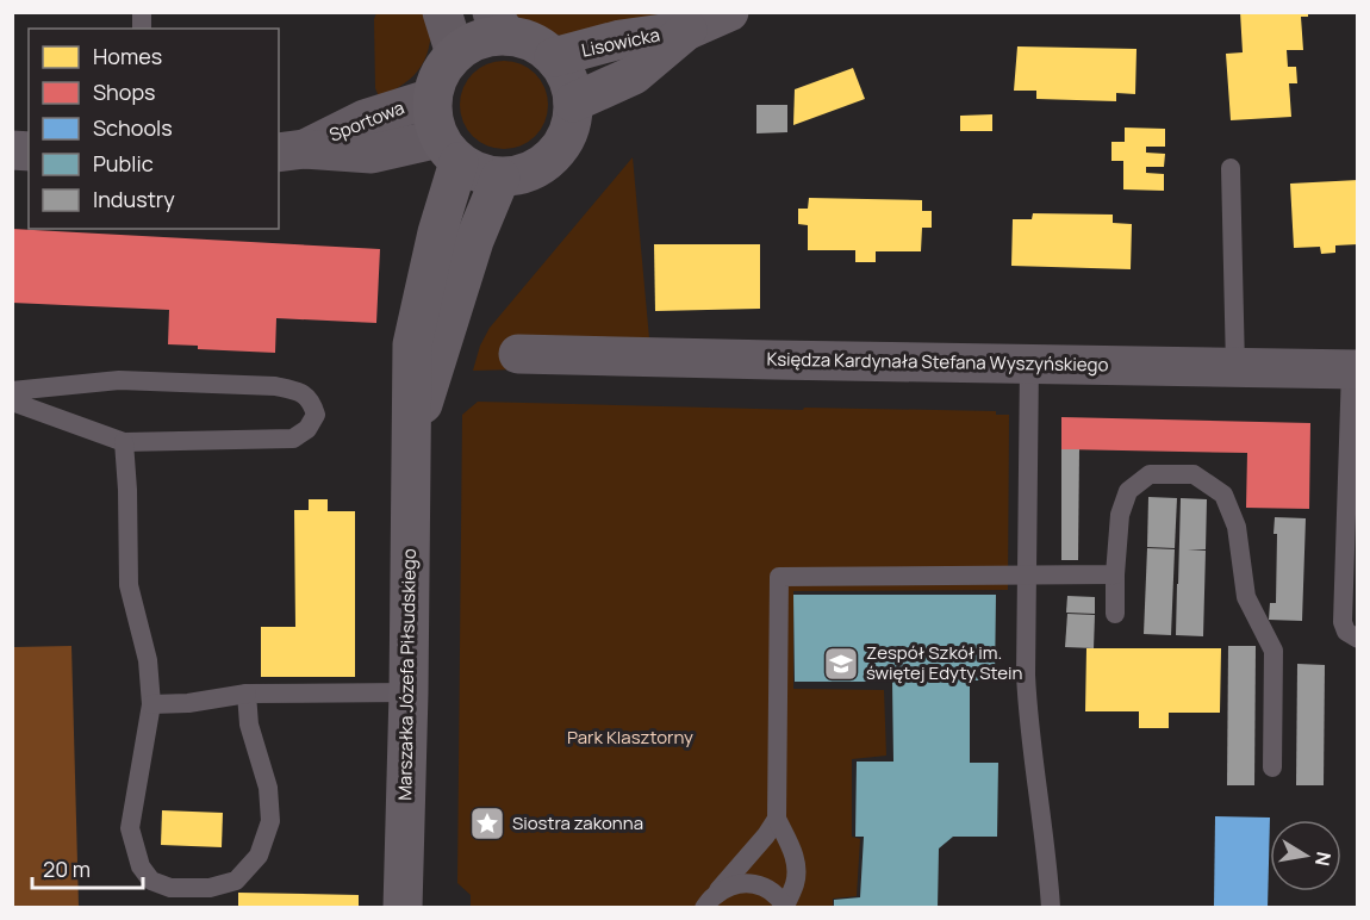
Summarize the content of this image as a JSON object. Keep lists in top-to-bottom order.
{
  "streets": {
    "main road": ["Lisowicka", "Marszałka Józefa Piłsudskiego"],
    "street": ["Sportowa", "Księdza Kardynała Stefana Wyszyńskiego"]
  },
  "crossings": [
    ["Lisowicka", "Sportowa"],
    ["Lisowicka", "Marszałka Józefa Piłsudskiego"],
    ["Sportowa", "Marszałka Józefa Piłsudskiego"]
  ],
  "parks": ["Park Klasztorny"],
  "places": {
    "school or university": ["Zespół Szkół im. świętej Edyty Stein"],
    "place": ["Siostra zakonna"]
  },
  "legend": [
    "Homes",
    "Shops",
    "Schools",
    "Public",
    "Industry"
  ],
  "scale_bar": "20 m",
  "north": "right"
}
